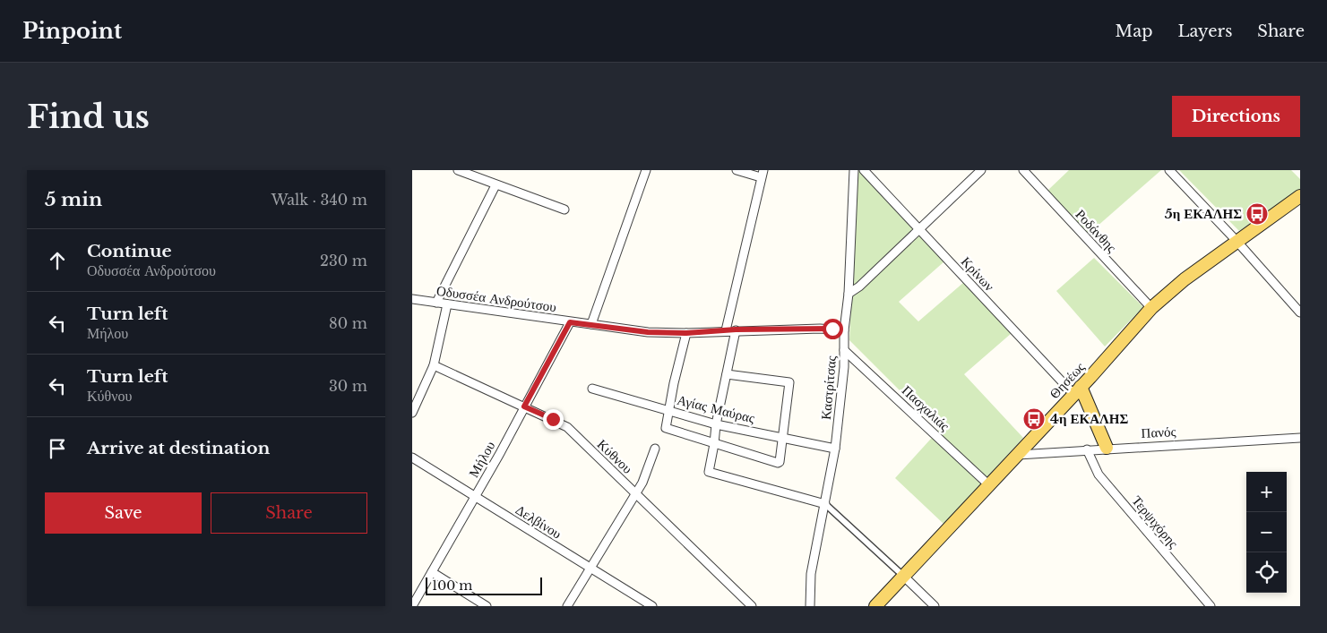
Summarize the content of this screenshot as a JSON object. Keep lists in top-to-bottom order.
{
  "streets": {
    "main road": ["Θησέως"],
    "street": [
      "Ροδάνθης",
      "Κρίνων",
      "Οδυσσέα Ανδρούτσου",
      "Καστρίτσας",
      "Πασχαλιάς",
      "Αγίας Μαύρας",
      "Πανός",
      "Κύθνου",
      "Μήλου",
      "Δελβίνου",
      "Τερψιχόρης"
    ]
  },
  "crossings": [
    ["Ροδάνθης", "Θησέως"],
    ["Κρίνων", "Θησέως"],
    ["Οδυσσέα Ανδρούτσου", "Καστρίτσας"],
    ["Οδυσσέα Ανδρούτσου", "Μήλου"],
    ["Θησέως", "Πασχαλιάς"],
    ["Θησέως", "Πανός"],
    ["Καστρίτσας", "Πασχαλιάς"],
    ["Καστρίτσας", "Αγίας Μαύρας"],
    ["Πανός", "Τερψιχόρης"],
    ["Κύθνου", "Μήλου"],
    ["Μήλου", "Δελβίνου"]
  ],
  "places": {
    "bus stop": ["5η ΕΚΑΛΗΣ", "4η ΕΚΑΛΗΣ"]
  },
  "scale_bar": "100 m",
  "page": {
    "header": "Pinpoint",
    "nav": ["Map", "Layers", "Share"],
    "buttons": [
      "Directions",
      ["Save", "Share"]
    ],
    "title": "Find us",
    "heading": ["5 min", "Walk · 340 m"],
    "list": [
      ["Continue", "Οδυσσέα Ανδρούτσου", "230 m"],
      ["Turn left", "Μήλου", "80 m"],
      ["Turn left", "Κύθνου", "30 m"],
      "Arrive at destination"
    ],
    "map_buttons": ["+", "−"],
    "scale": "100 m"
  }
}
